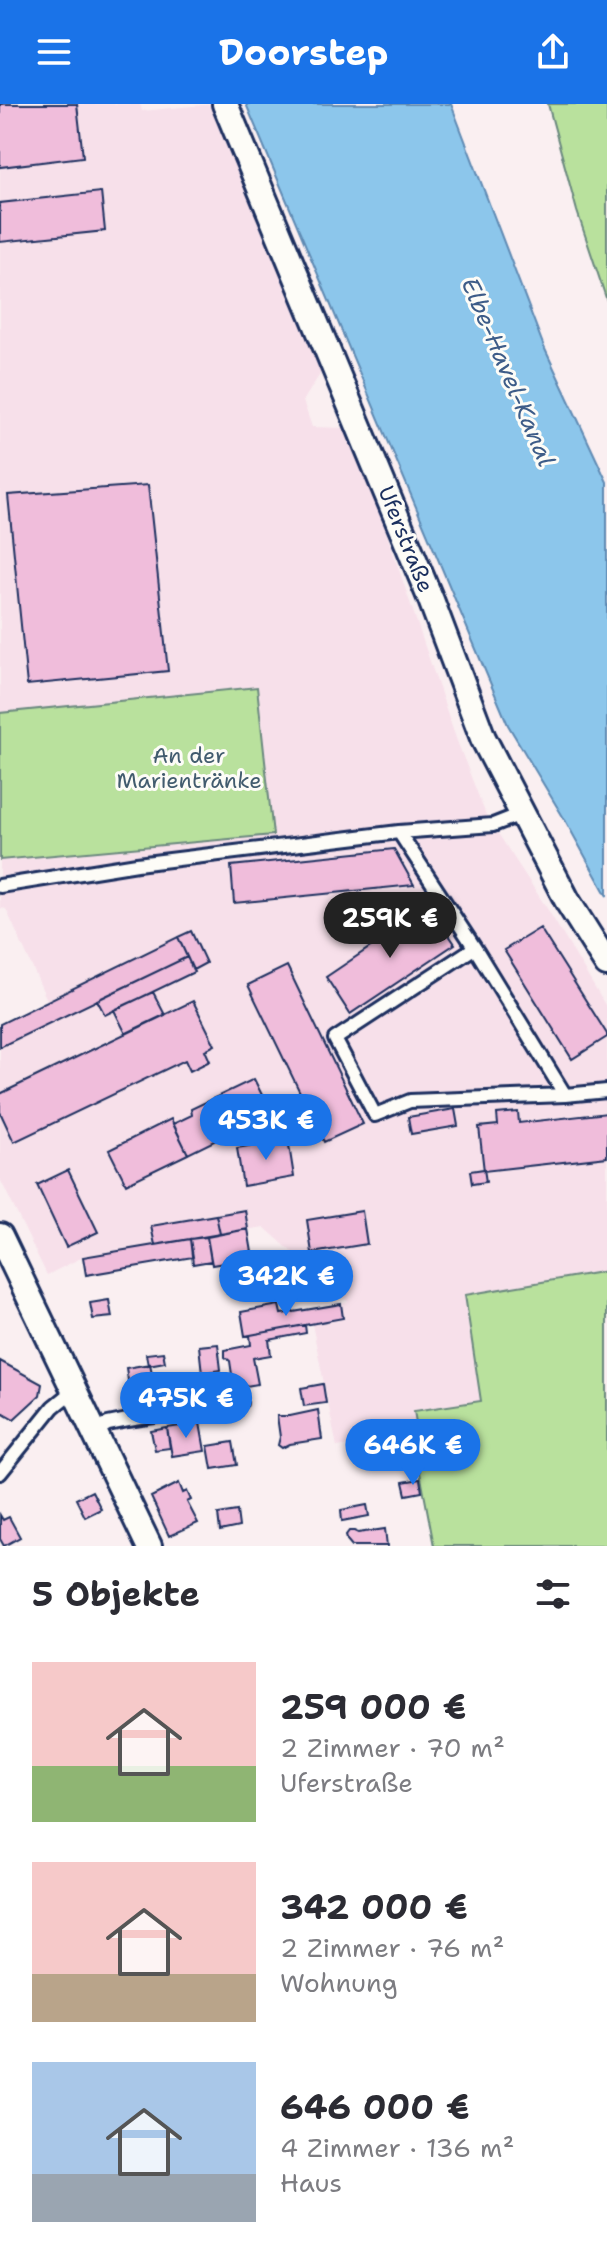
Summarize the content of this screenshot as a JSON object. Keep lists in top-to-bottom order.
{
  "streets": {
    "street": ["Uferstraße"]
  },
  "water": ["Elbe-Havel-Kanal"],
  "parks": ["An der Marientränke"],
  "page": {
    "header": "Doorstep",
    "price": [
      "259K €",
      "453K €",
      "342K €",
      "475K €",
      "646K €"
    ],
    "heading": "5 Objekte",
    "list": [
      {
        "name": "259 000 €",
        "note": "2 Zimmer · 70 m² · Uferstraße"
      },
      {
        "name": "342 000 €",
        "note": "2 Zimmer · 76 m² · Wohnung"
      },
      {
        "name": "646 000 €",
        "note": "4 Zimmer · 136 m² · Haus"
      }
    ]
  }
}
